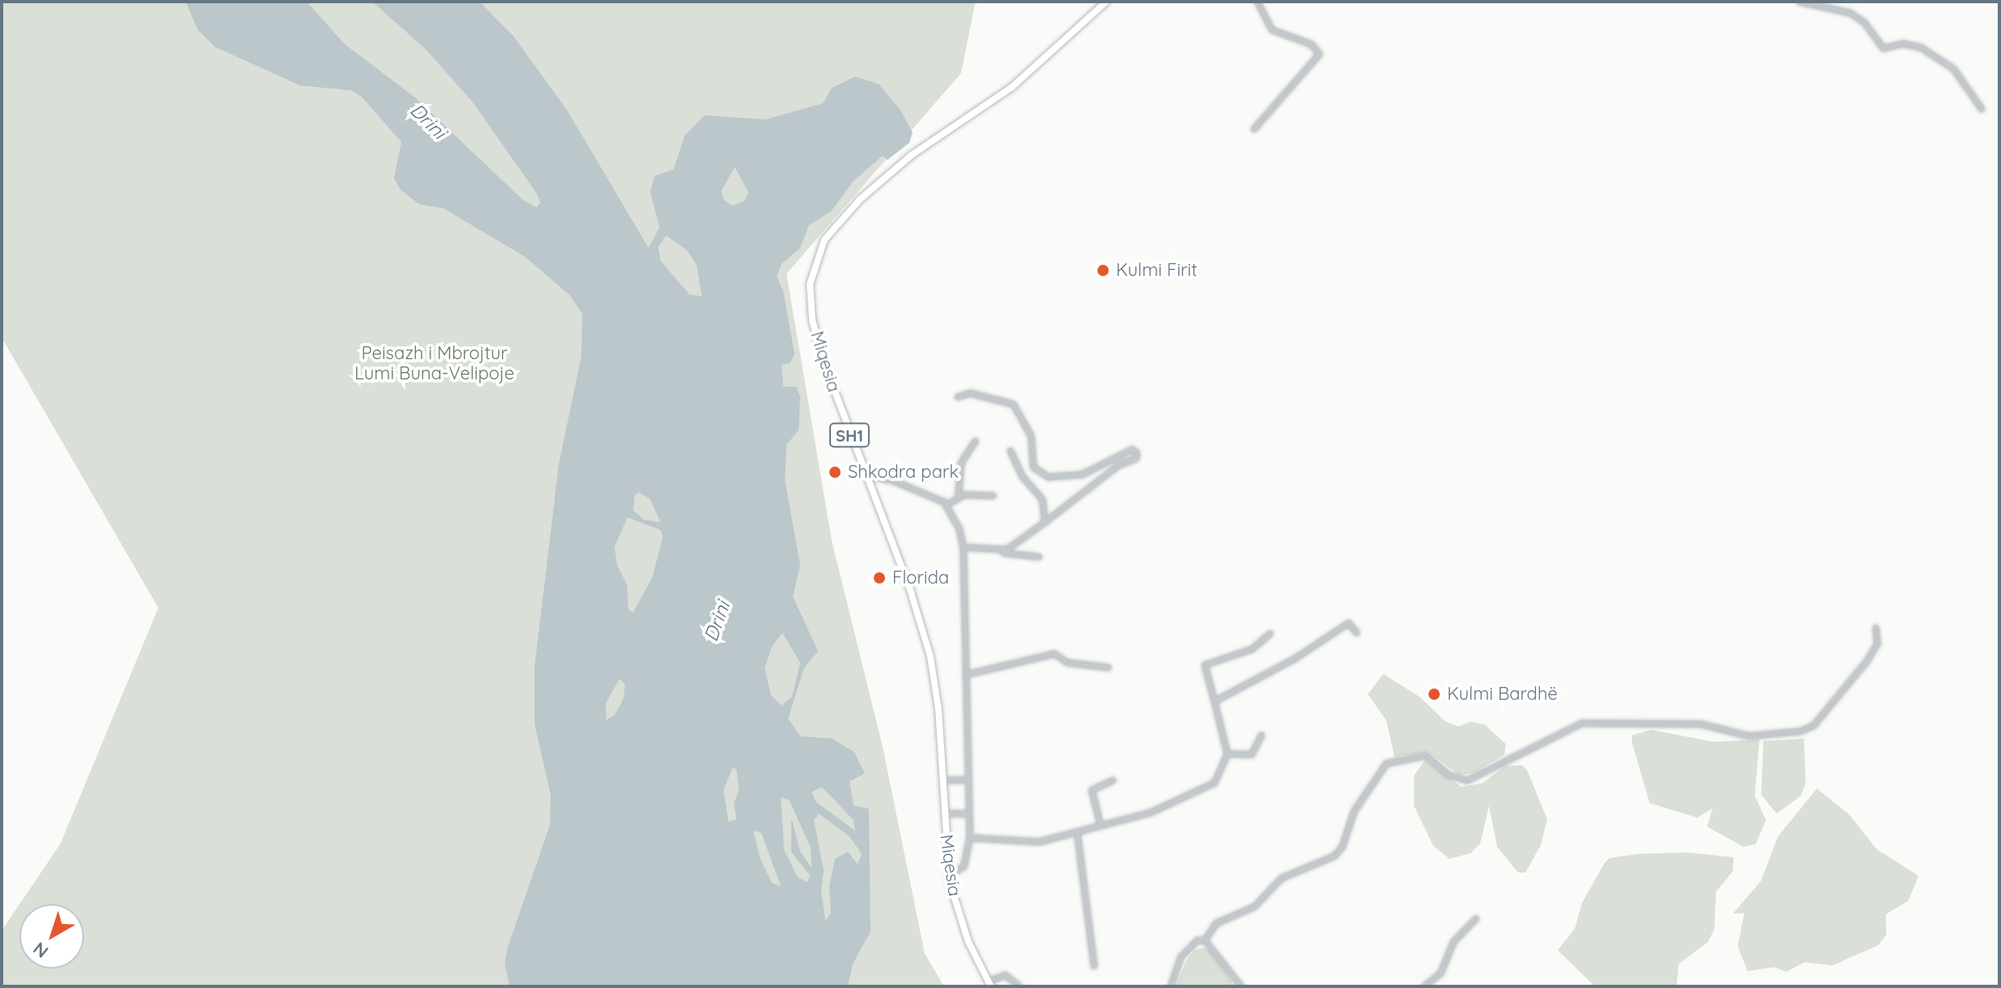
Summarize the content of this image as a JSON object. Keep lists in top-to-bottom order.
{
  "streets": {
    "main road": ["Miqesia", "SH1"]
  },
  "water": ["Drini"],
  "parks": ["Peisazh i Mbrojtur Lumi Buna-Velipoje"],
  "places": [
    "Kulmi Firit",
    "Shkodra park",
    "Florida",
    "Kulmi Bardhë"
  ],
  "north": "bottom left"
}
